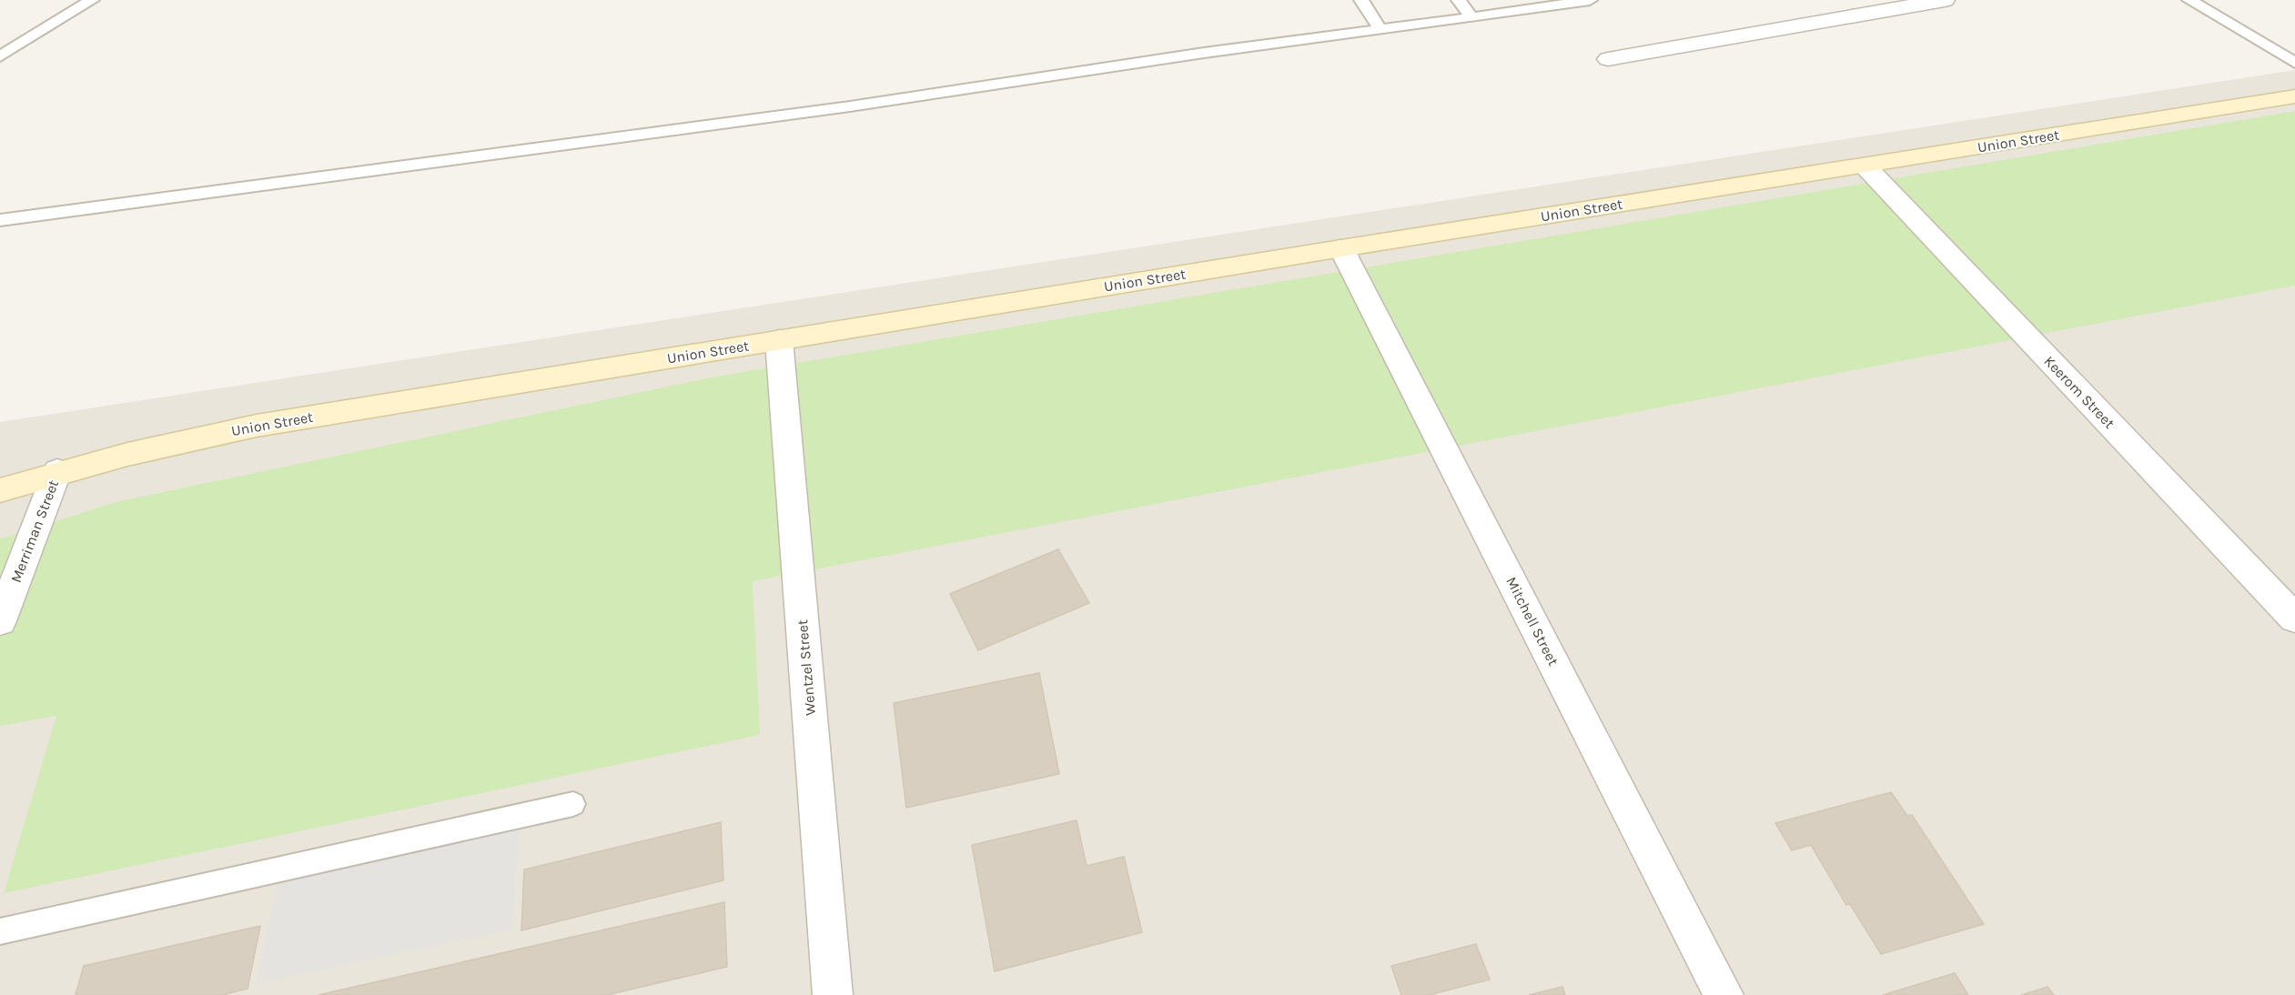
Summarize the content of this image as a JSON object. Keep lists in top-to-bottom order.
{
  "streets": {
    "street": [
      "Union Street",
      "Keerom Street",
      "Merriman Street",
      "Mitchell Street",
      "Wentzel Street"
    ]
  },
  "crossings": [
    ["Union Street", "Keerom Street"],
    ["Union Street", "Merriman Street"],
    ["Union Street", "Mitchell Street"],
    ["Union Street", "Wentzel Street"]
  ]
}
